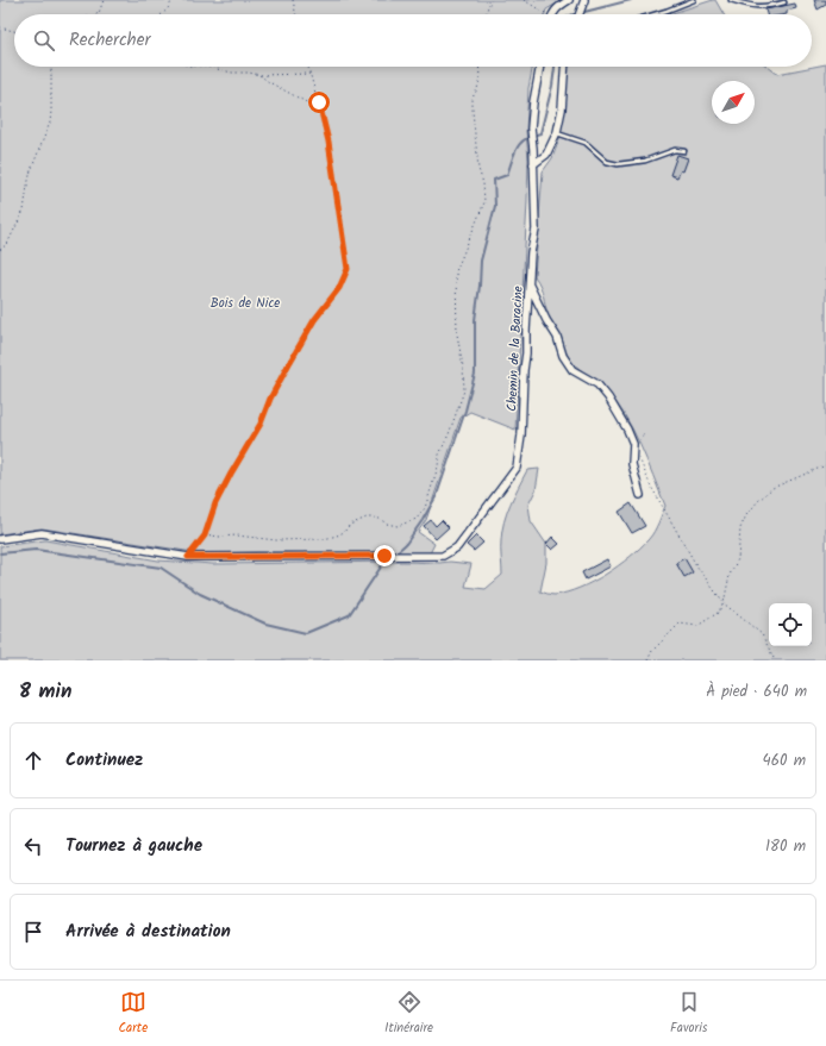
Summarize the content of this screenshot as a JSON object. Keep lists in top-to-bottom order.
{
  "streets": {
    "street": ["Chemin de la Baracine"]
  },
  "parks": ["Bois de Nice"],
  "north": "top right",
  "page": {
    "search": "Rechercher",
    "heading": ["8 min", "À pied · 640 m"],
    "list": [
      ["Continuez", "460 m"],
      ["Tournez à gauche", "180 m"],
      "Arrivée à destination"
    ],
    "nav": ["Carte", "Itinéraire", "Favoris"]
  }
}
